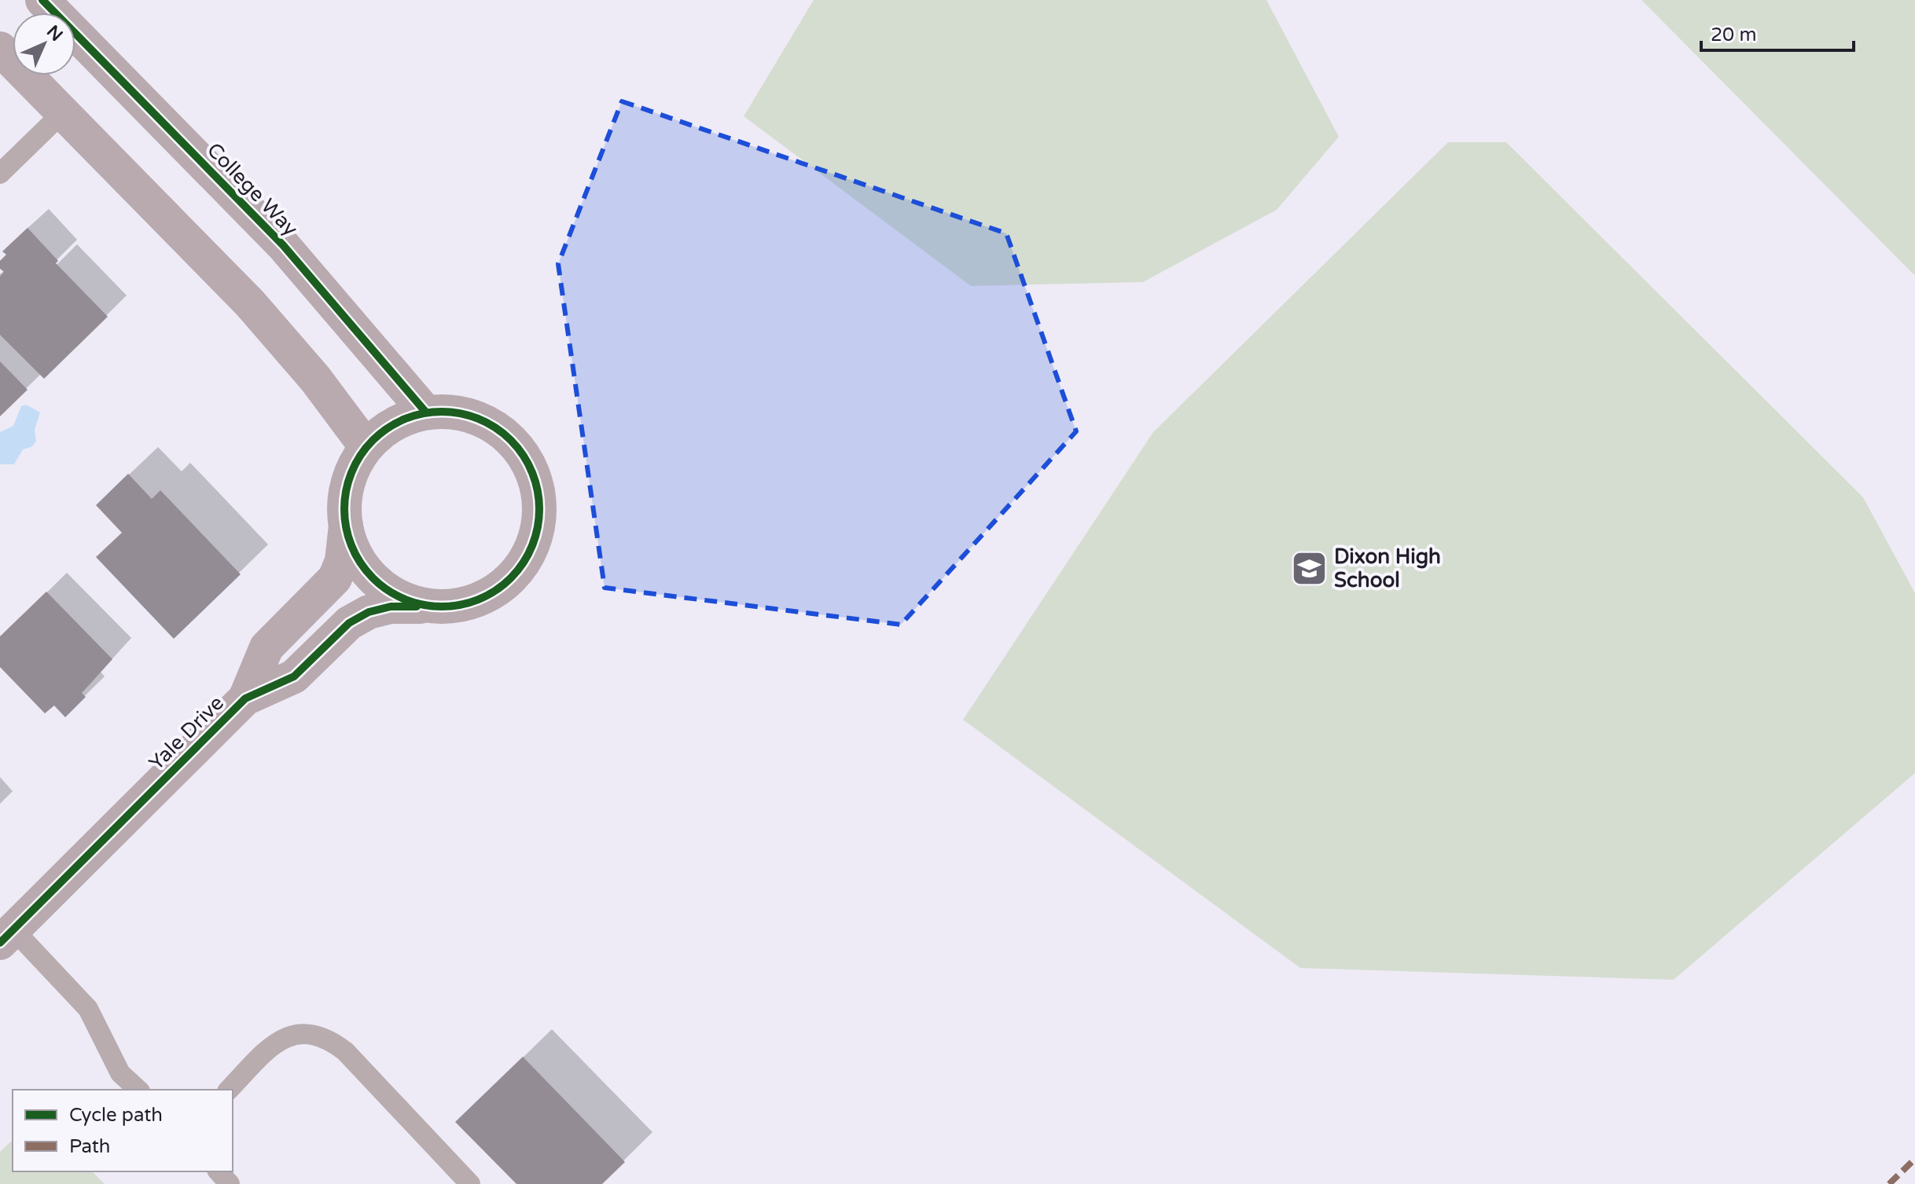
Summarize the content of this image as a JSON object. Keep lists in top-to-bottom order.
{
  "streets": {
    "street": ["College Way", "Yale Drive"]
  },
  "crossings": [
    ["College Way", "Yale Drive"]
  ],
  "places": {
    "school or university": ["Dixon High School"]
  },
  "legend": ["Cycle path", "Path"],
  "scale_bar": "20 m",
  "north": "top right"
}
